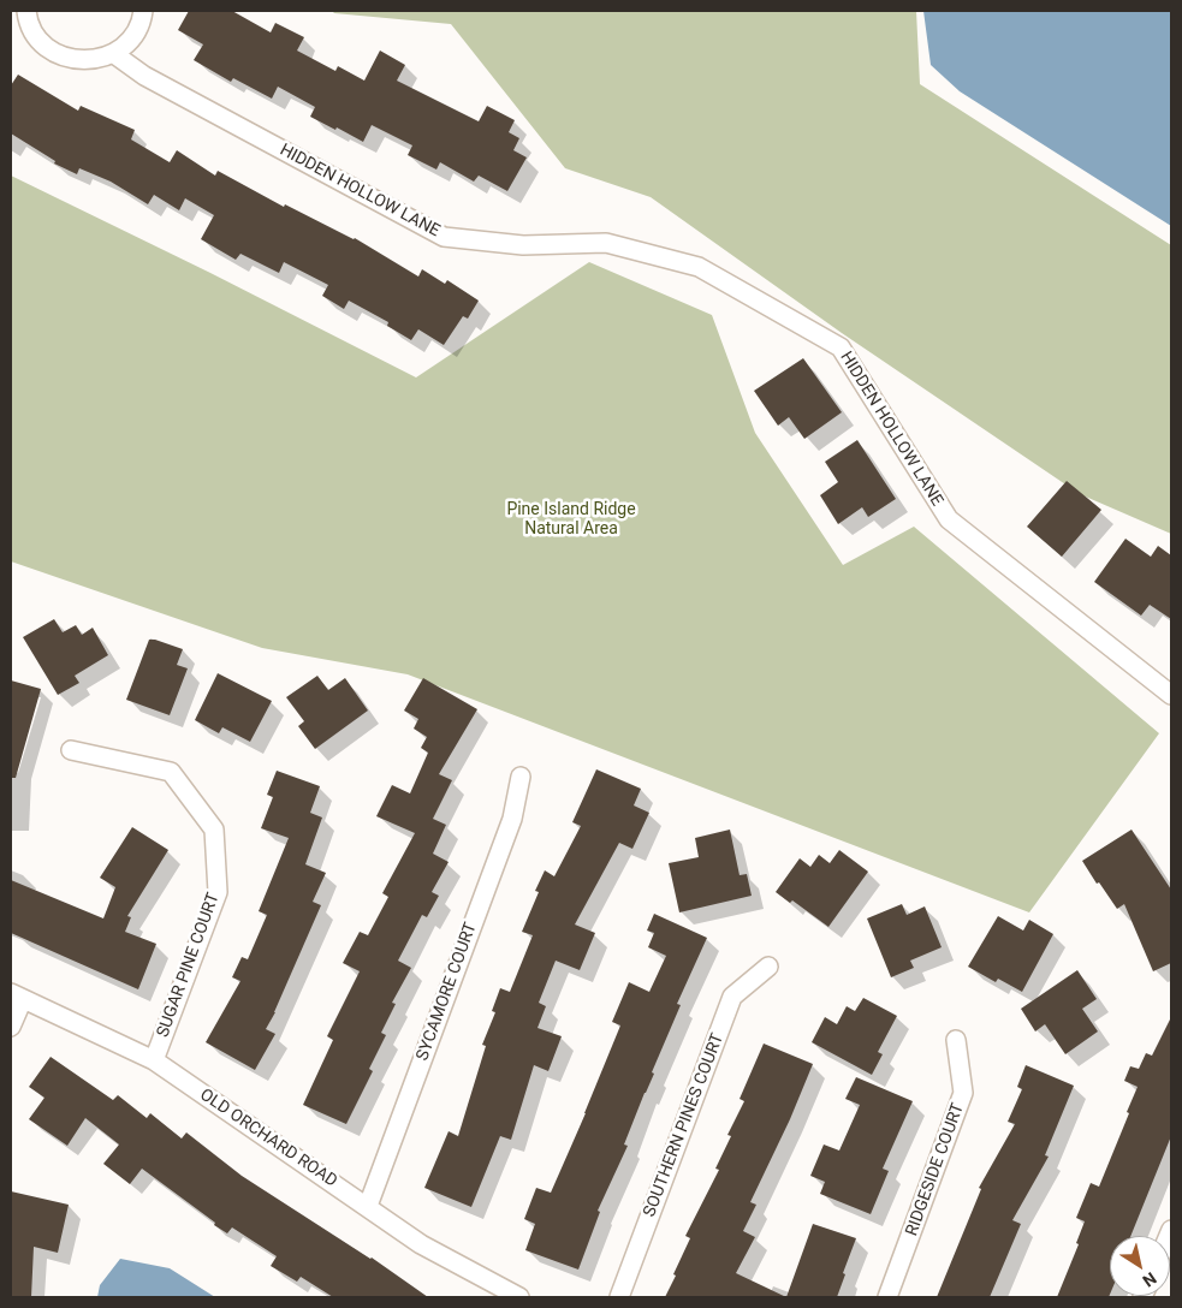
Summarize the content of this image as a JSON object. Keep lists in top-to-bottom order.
{
  "streets": {
    "street": [
      "HIDDEN HOLLOW LANE",
      "SUGAR PINE COURT",
      "SYCAMORE COURT",
      "SOUTHERN PINES COURT",
      "OLD ORCHARD ROAD",
      "RIDGESIDE COURT"
    ]
  },
  "crossings": [
    ["SUGAR PINE COURT", "OLD ORCHARD ROAD"],
    ["SYCAMORE COURT", "OLD ORCHARD ROAD"]
  ],
  "parks": ["Pine Island Ridge Natural Area"],
  "north": "bottom right"
}
